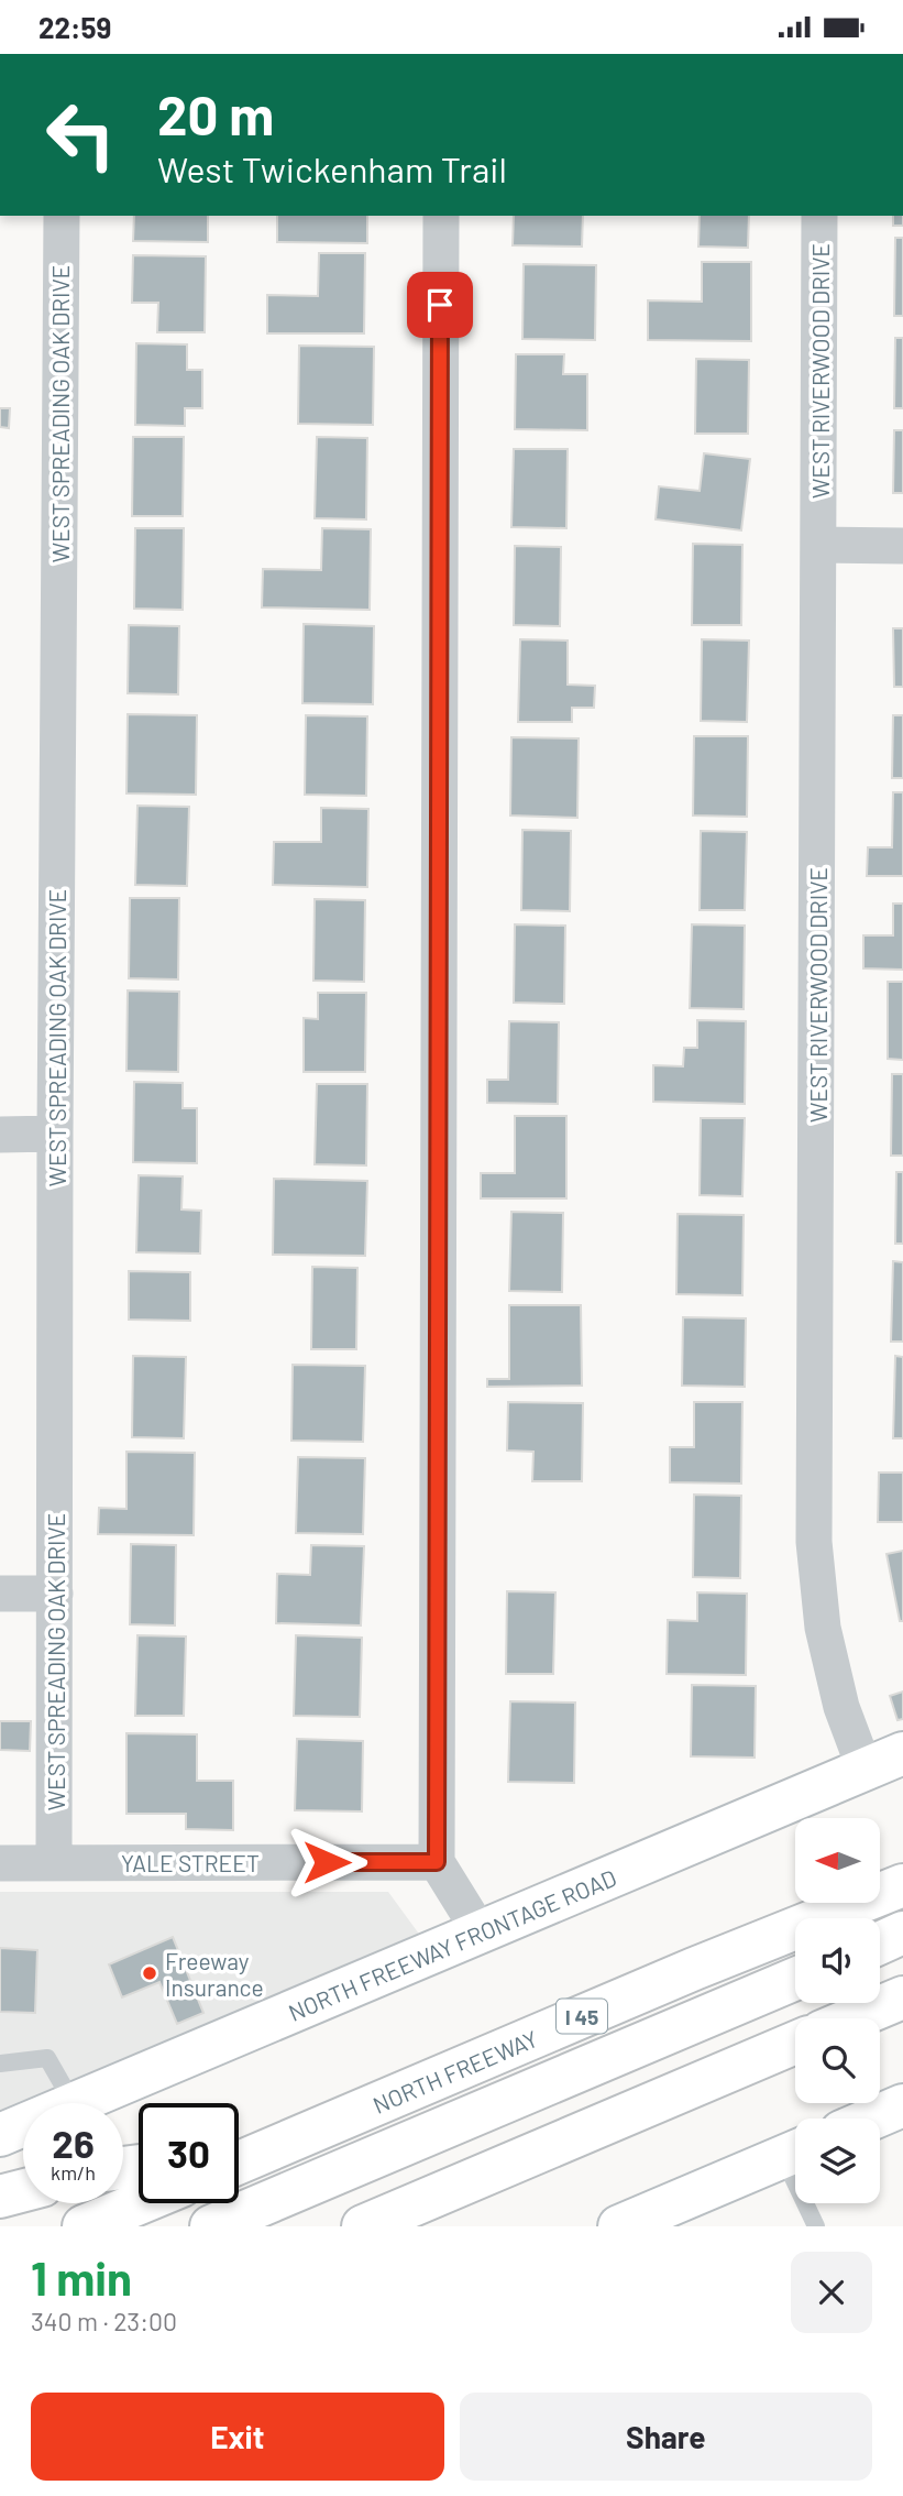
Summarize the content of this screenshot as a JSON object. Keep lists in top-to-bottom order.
{
  "streets": {
    "main road": ["NORTH FREEWAY FRONTAGE ROAD", "I 45", "NORTH FREEWAY"],
    "street": ["WEST RIVERWOOD DRIVE", "WEST SPREADING OAK DRIVE", "YALE STREET"]
  },
  "crossings": [
    ["WEST RIVERWOOD DRIVE", "NORTH FREEWAY FRONTAGE ROAD"],
    ["WEST SPREADING OAK DRIVE", "YALE STREET"]
  ],
  "places": ["Freeway Insurance"],
  "north": "left",
  "page": {
    "status": "22:59",
    "turn": ["20 m", "West Twickenham Trail"],
    "speed": "26 km/h",
    "limit": "30",
    "heading": ["1 min", "340 m · 23:00"],
    "buttons": ["Exit", "Share"]
  }
}
